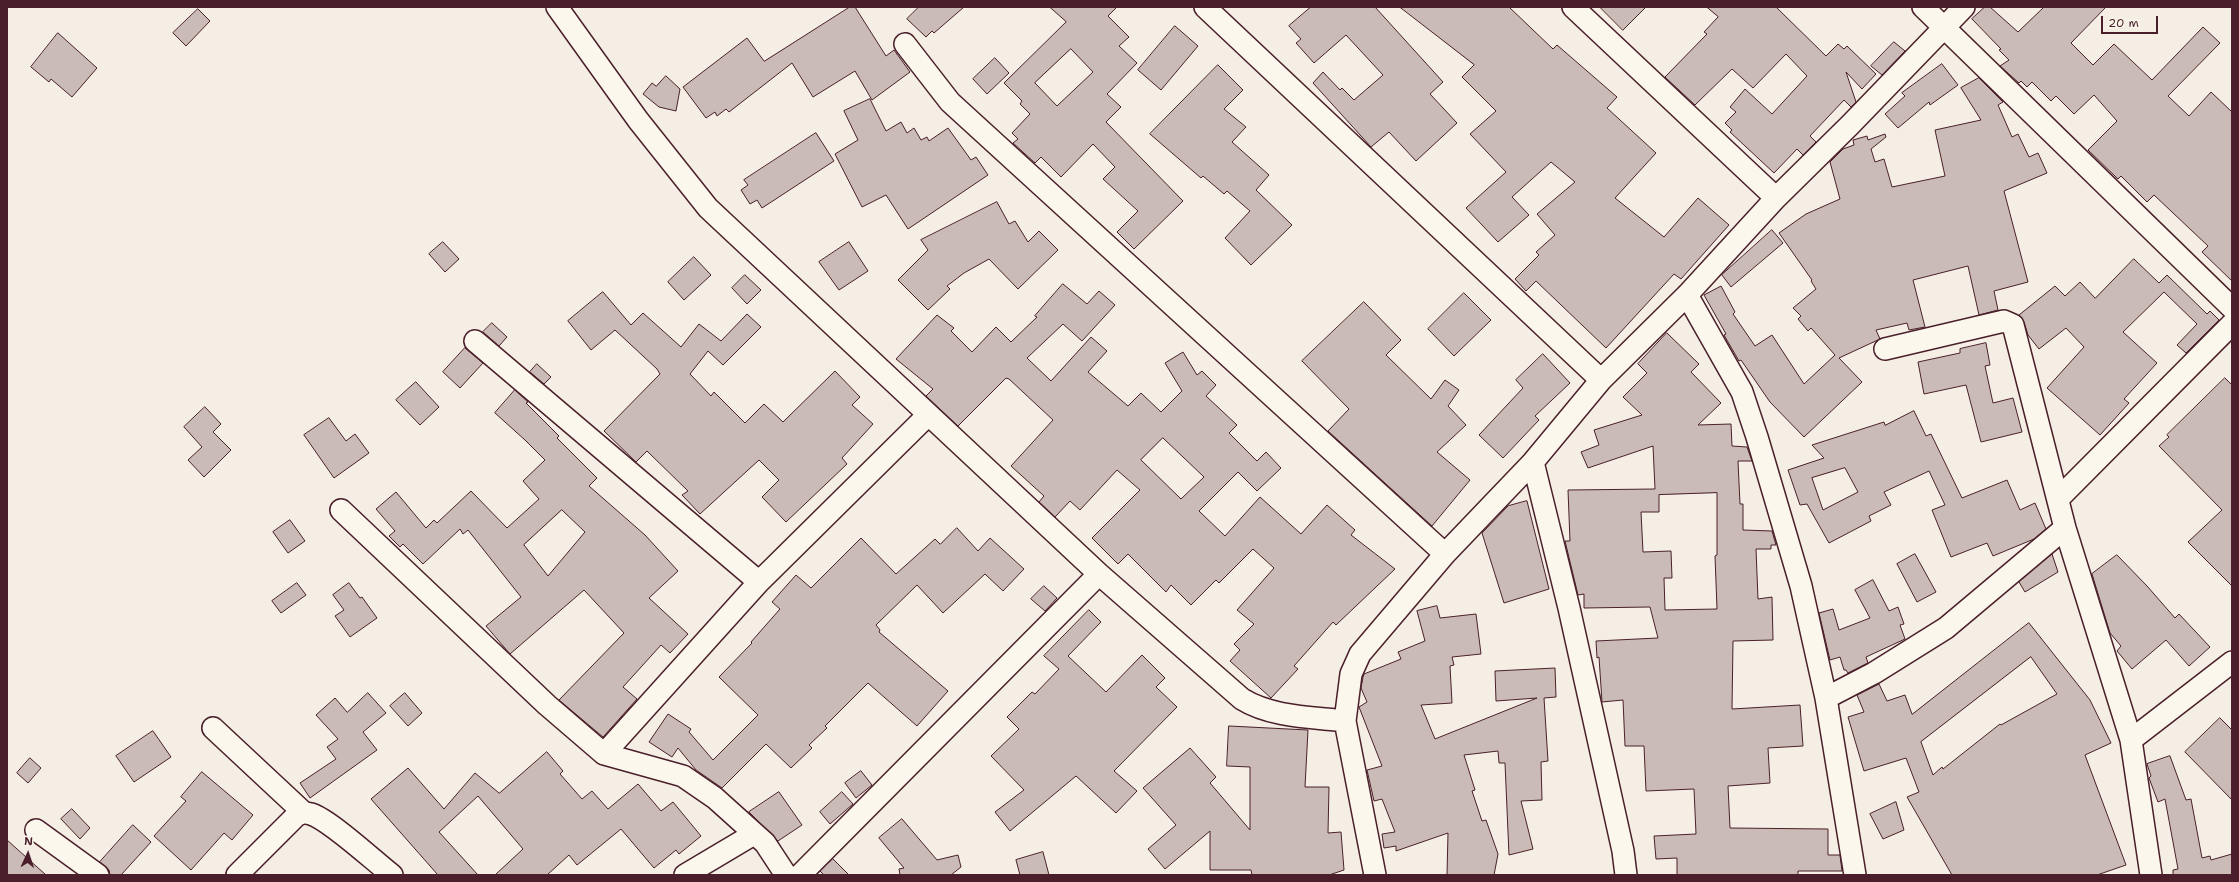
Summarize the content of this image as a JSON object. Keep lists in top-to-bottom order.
{
  "scale_bar": "20 m",
  "north": "top"
}
